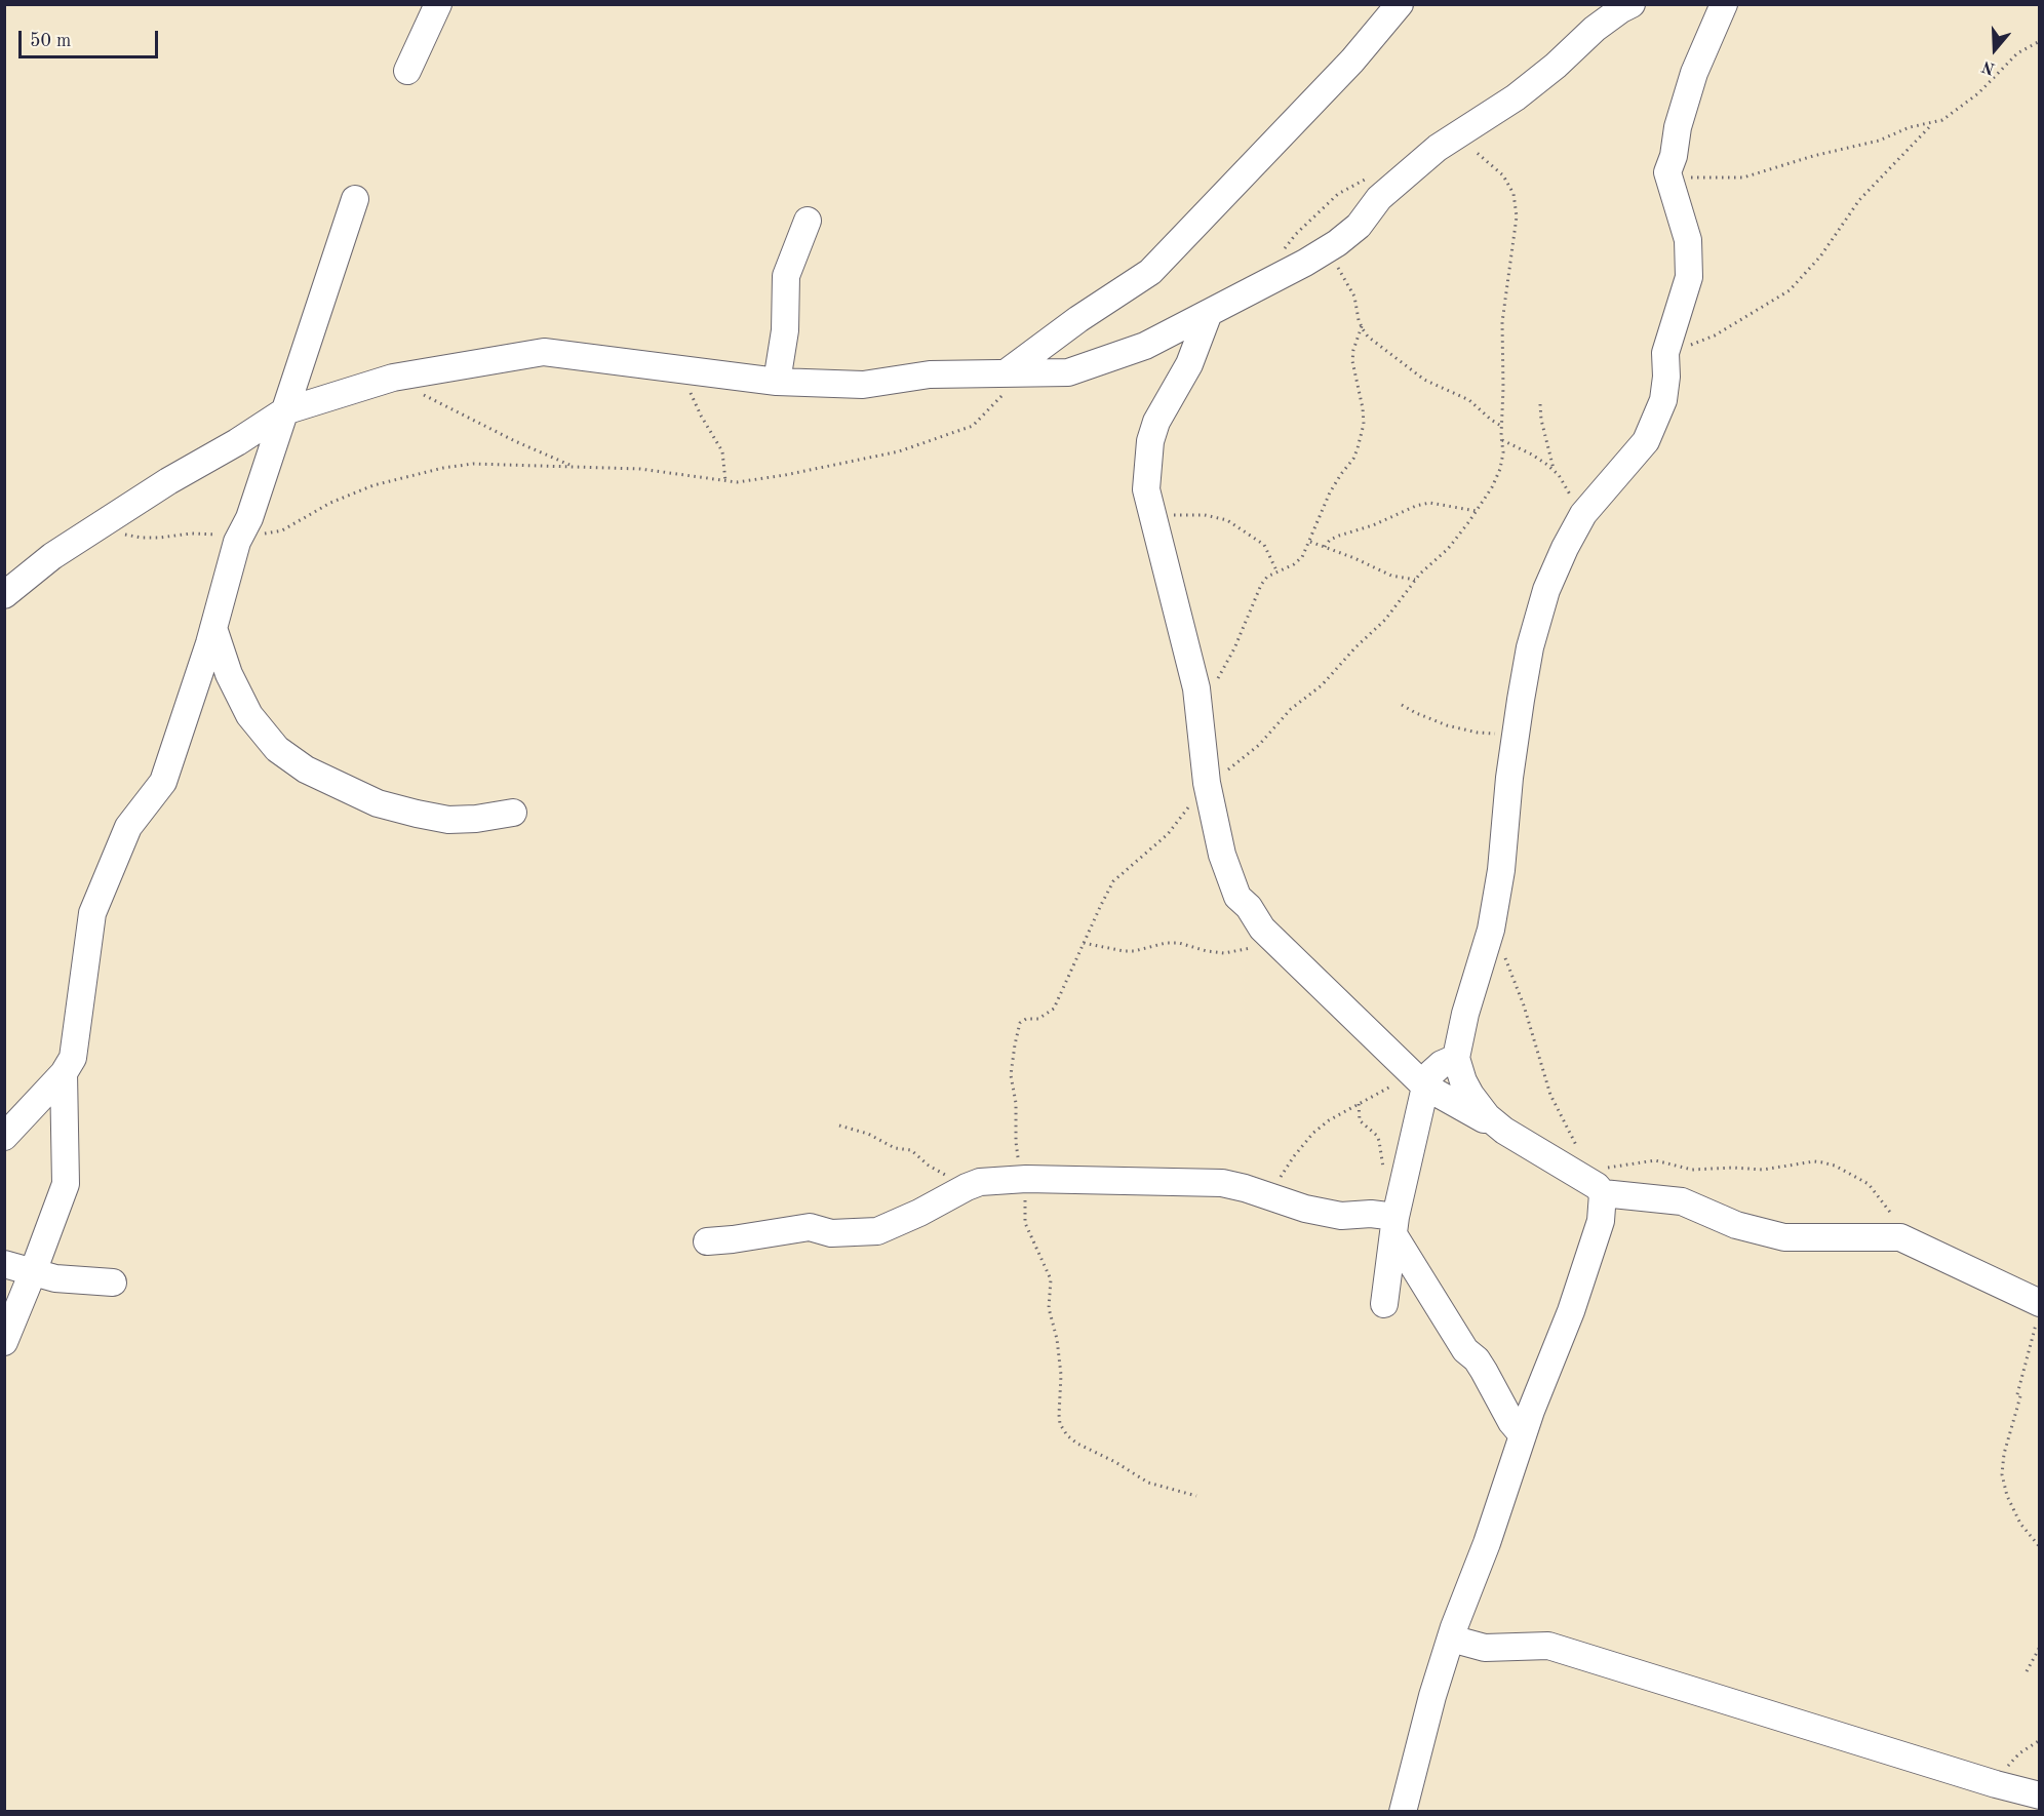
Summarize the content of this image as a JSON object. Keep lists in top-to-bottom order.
{
  "scale_bar": "50 m",
  "north": "bottom"
}
